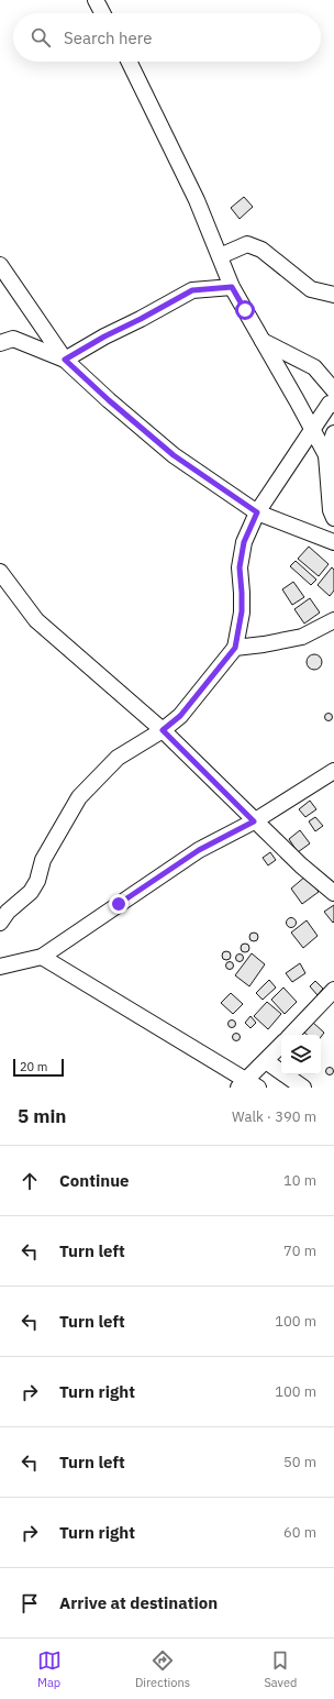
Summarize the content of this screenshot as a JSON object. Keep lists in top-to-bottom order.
{
  "scale_bar": "20 m",
  "page": {
    "search": "Search here",
    "scale": "20 m",
    "heading": ["5 min", "Walk · 390 m"],
    "list": [
      ["Continue", "10 m"],
      ["Turn left", "70 m"],
      ["Turn left", "100 m"],
      ["Turn right", "100 m"],
      ["Turn left", "50 m"],
      ["Turn right", "60 m"],
      "Arrive at destination"
    ],
    "nav": ["Map", "Directions", "Saved"]
  }
}
